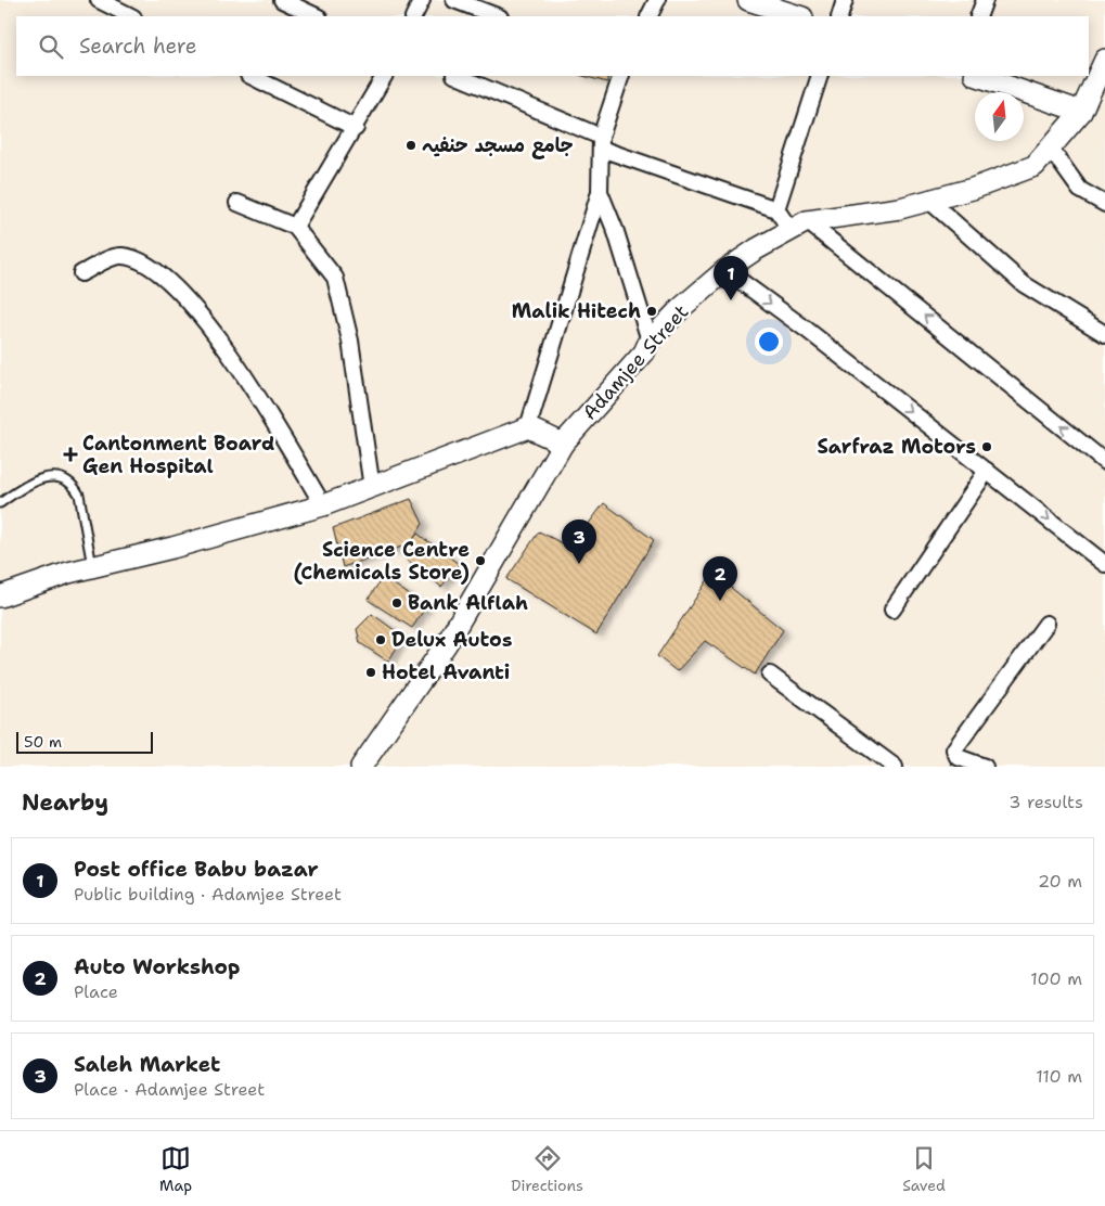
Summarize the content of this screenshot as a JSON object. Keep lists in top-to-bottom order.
{
  "streets": {
    "street": ["Adamjee Street"]
  },
  "places": {
    "other": [
      "جامع مسجد حنفیہ",
      "Malik Hitech",
      "Sarfraz Motors",
      "Science Centre (Chemicals Store)",
      "Bank Alflah",
      "Delux Autos",
      "Hotel Avanti"
    ],
    "health": ["Cantonment Board Gen Hospital"]
  },
  "scale_bar": "50 m",
  "north": "top",
  "page": {
    "search": "Search here",
    "pins": ["1", "3", "2"],
    "scale": "50 m",
    "heading": ["Nearby", "3 results"],
    "list": [
      {
        "mark": "1",
        "name": "Post office Babu bazar",
        "note": "Public building · Adamjee Street",
        "value": "20 m"
      },
      {
        "mark": "2",
        "name": "Auto Workshop",
        "note": "Place",
        "value": "100 m"
      },
      {
        "mark": "3",
        "name": "Saleh Market",
        "note": "Place · Adamjee Street",
        "value": "110 m"
      }
    ],
    "nav": ["Map", "Directions", "Saved"]
  }
}
